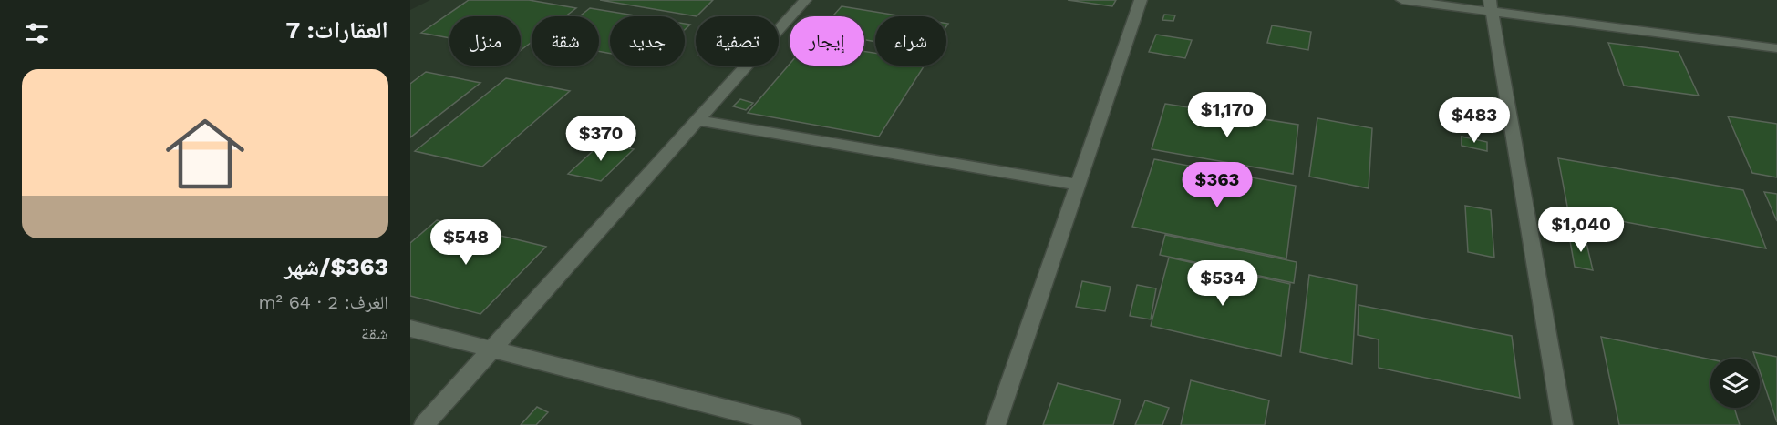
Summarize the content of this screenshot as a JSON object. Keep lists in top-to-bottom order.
{
  "page": {
    "heading": "العقارات: 7",
    "chip": [
      "شراء",
      "إيجار",
      "تصفية",
      "جديد",
      "شقة",
      "منزل"
    ],
    "list": [
      {
        "name": "$363/شهر",
        "note": "الغرف: 2 · 64 m² · شقة"
      }
    ],
    "price": [
      "$1,170",
      "$483",
      "$370",
      "$363",
      "$1,040",
      "$548",
      "$534"
    ]
  }
}
